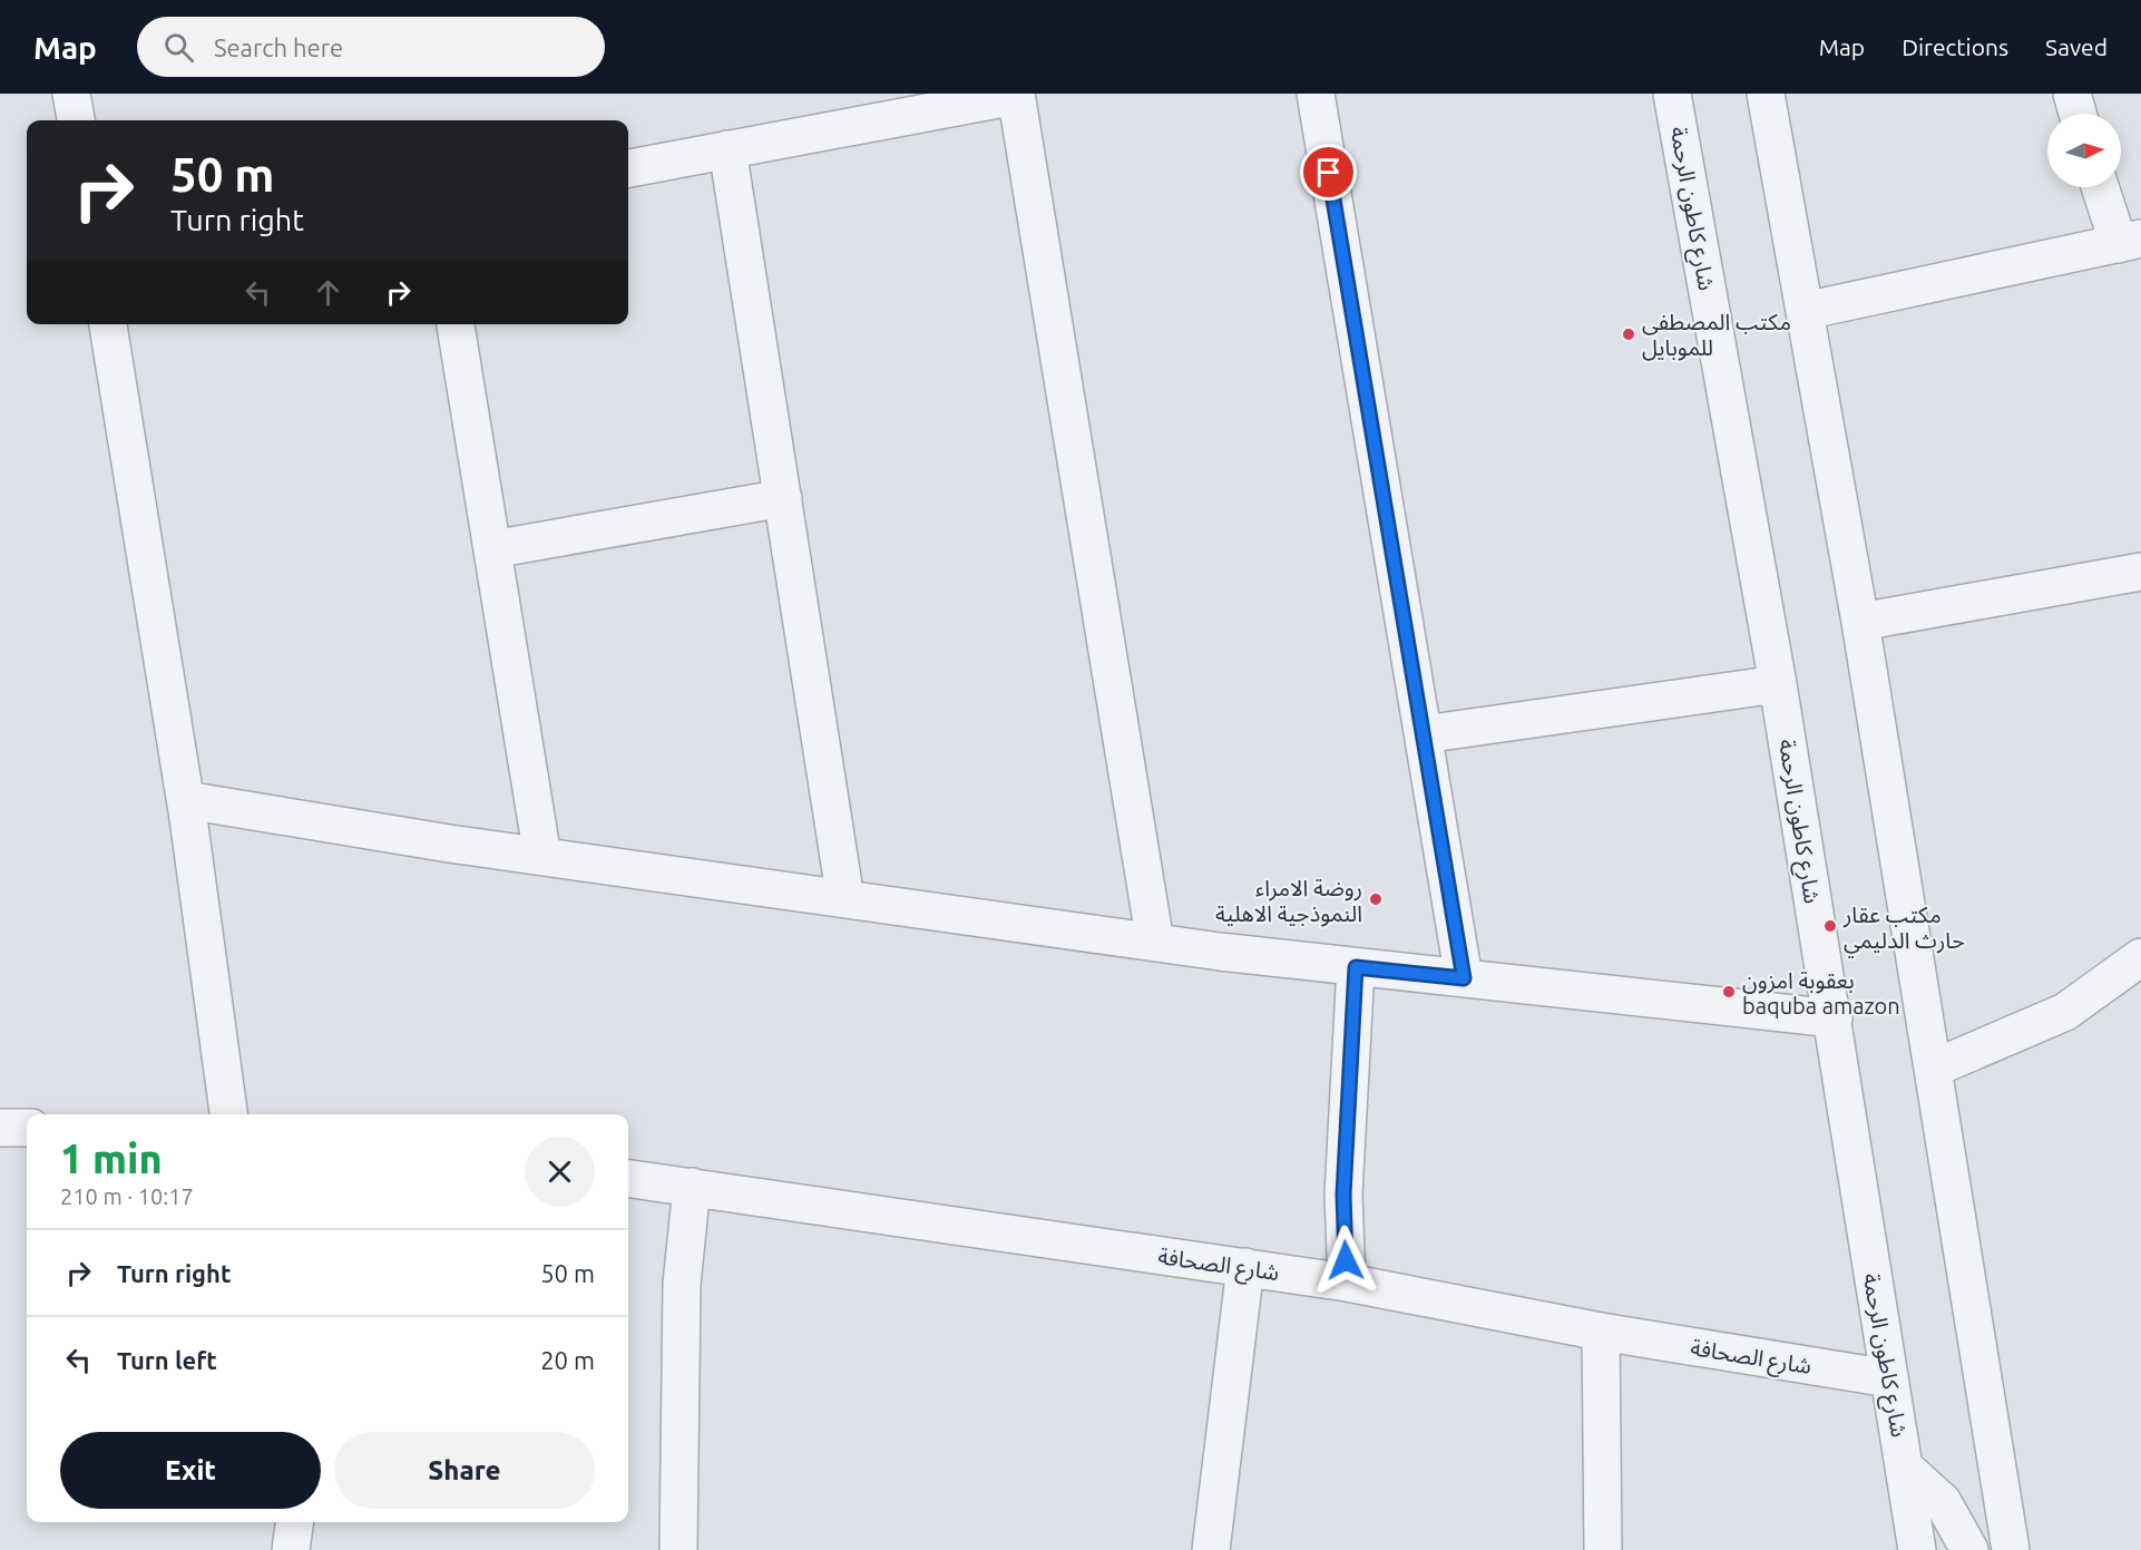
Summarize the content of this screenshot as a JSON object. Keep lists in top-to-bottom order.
{
  "streets": {
    "street": ["شارع كاطون الرحمة", "شارع الصحافة"]
  },
  "crossings": [
    ["شارع كاطون الرحمة", "شارع الصحافة"]
  ],
  "places": [
    "مكتب المصطفى للموبايل",
    "روضة الامراء النموذجية الاهلية",
    "مكتب عقار حارث الدليمي",
    "بعقوبة امزون baquba amazon"
  ],
  "north": "right",
  "page": {
    "header": "Map",
    "search": "Search here",
    "nav": ["Map", "Directions", "Saved"],
    "turn": ["50 m", "Turn right"],
    "heading": ["1 min", "210 m · 10:17"],
    "list": [
      {
        "name": "Turn right",
        "value": "50 m"
      },
      {
        "name": "Turn left",
        "value": "20 m"
      }
    ],
    "buttons": ["Exit", "Share"]
  }
}
